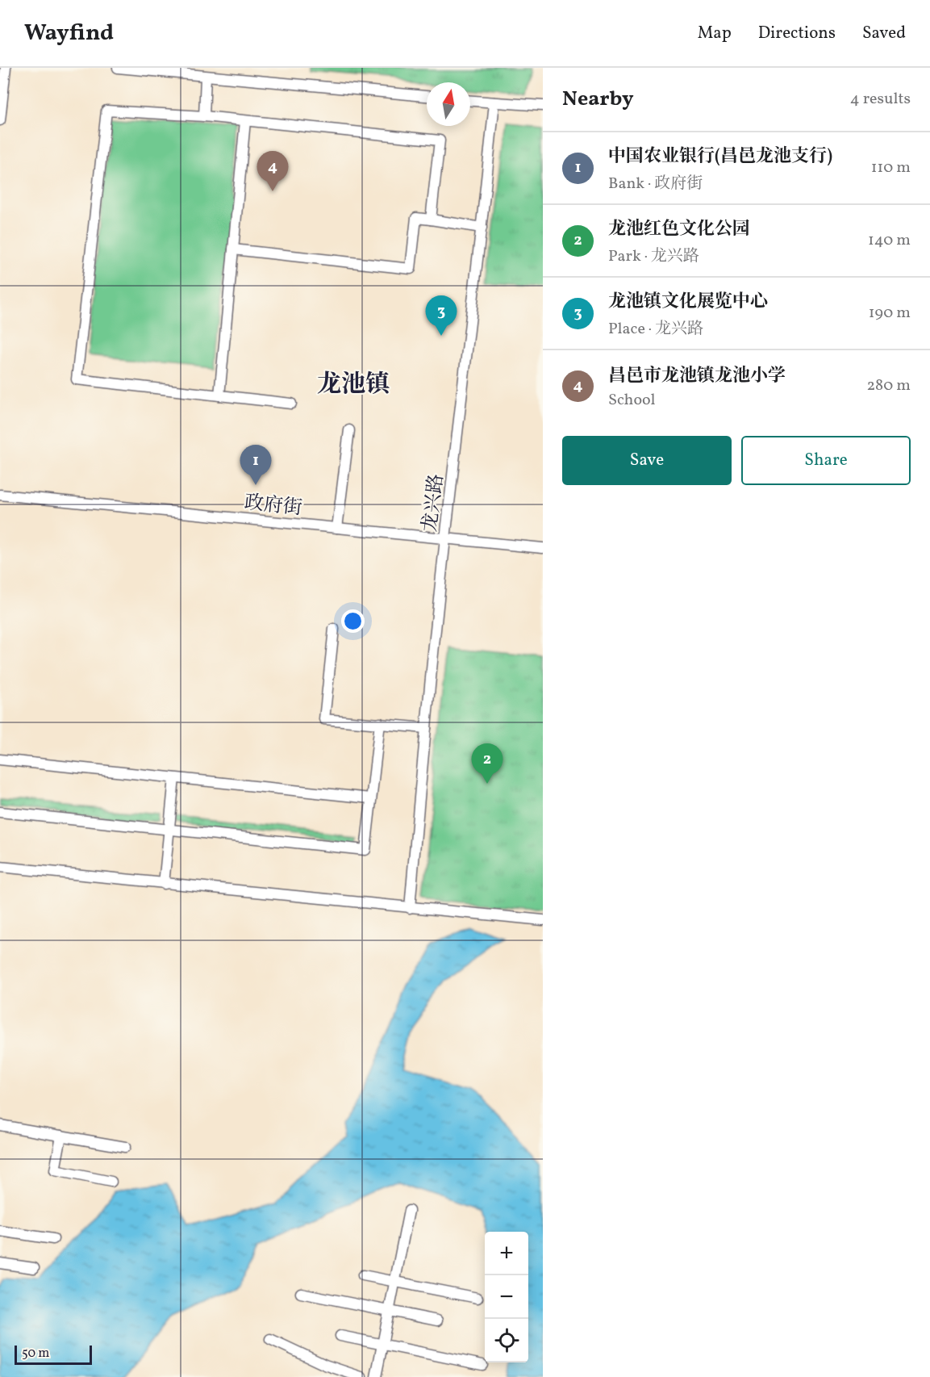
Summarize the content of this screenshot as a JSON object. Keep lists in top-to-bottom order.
{
  "streets": {
    "street": ["龙兴路", "政府街"]
  },
  "crossings": [
    ["龙兴路", "政府街"]
  ],
  "districts": ["龙池镇"],
  "scale_bar": "50 m",
  "north": "top",
  "page": {
    "header": "Wayfind",
    "nav": ["Map", "Directions", "Saved"],
    "heading": ["Nearby", "4 results"],
    "list": [
      {
        "mark": "1",
        "name": "中国农业银行(昌邑龙池支行)",
        "note": "Bank · 政府街",
        "value": "110 m"
      },
      {
        "mark": "2",
        "name": "龙池红色文化公园",
        "note": "Park · 龙兴路",
        "value": "140 m"
      },
      {
        "mark": "3",
        "name": "龙池镇文化展览中心",
        "note": "Place · 龙兴路",
        "value": "190 m"
      },
      {
        "mark": "4",
        "name": "昌邑市龙池镇龙池小学",
        "note": "School",
        "value": "280 m"
      }
    ],
    "pins": [
      "4",
      "3",
      "1",
      "2"
    ],
    "buttons": ["Save", "Share"],
    "map_buttons": ["+", "−"],
    "scale": "50 m"
  }
}
